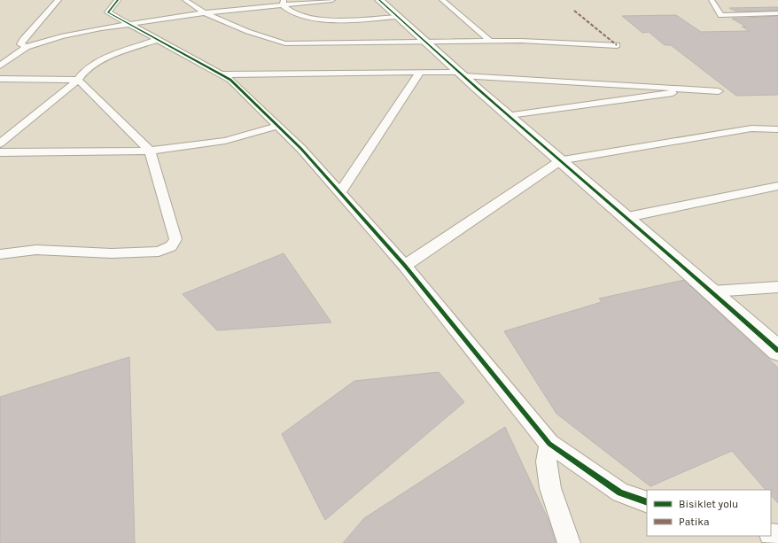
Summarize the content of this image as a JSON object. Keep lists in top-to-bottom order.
{
  "legend": ["Bisiklet yolu", "Patika"]
}
